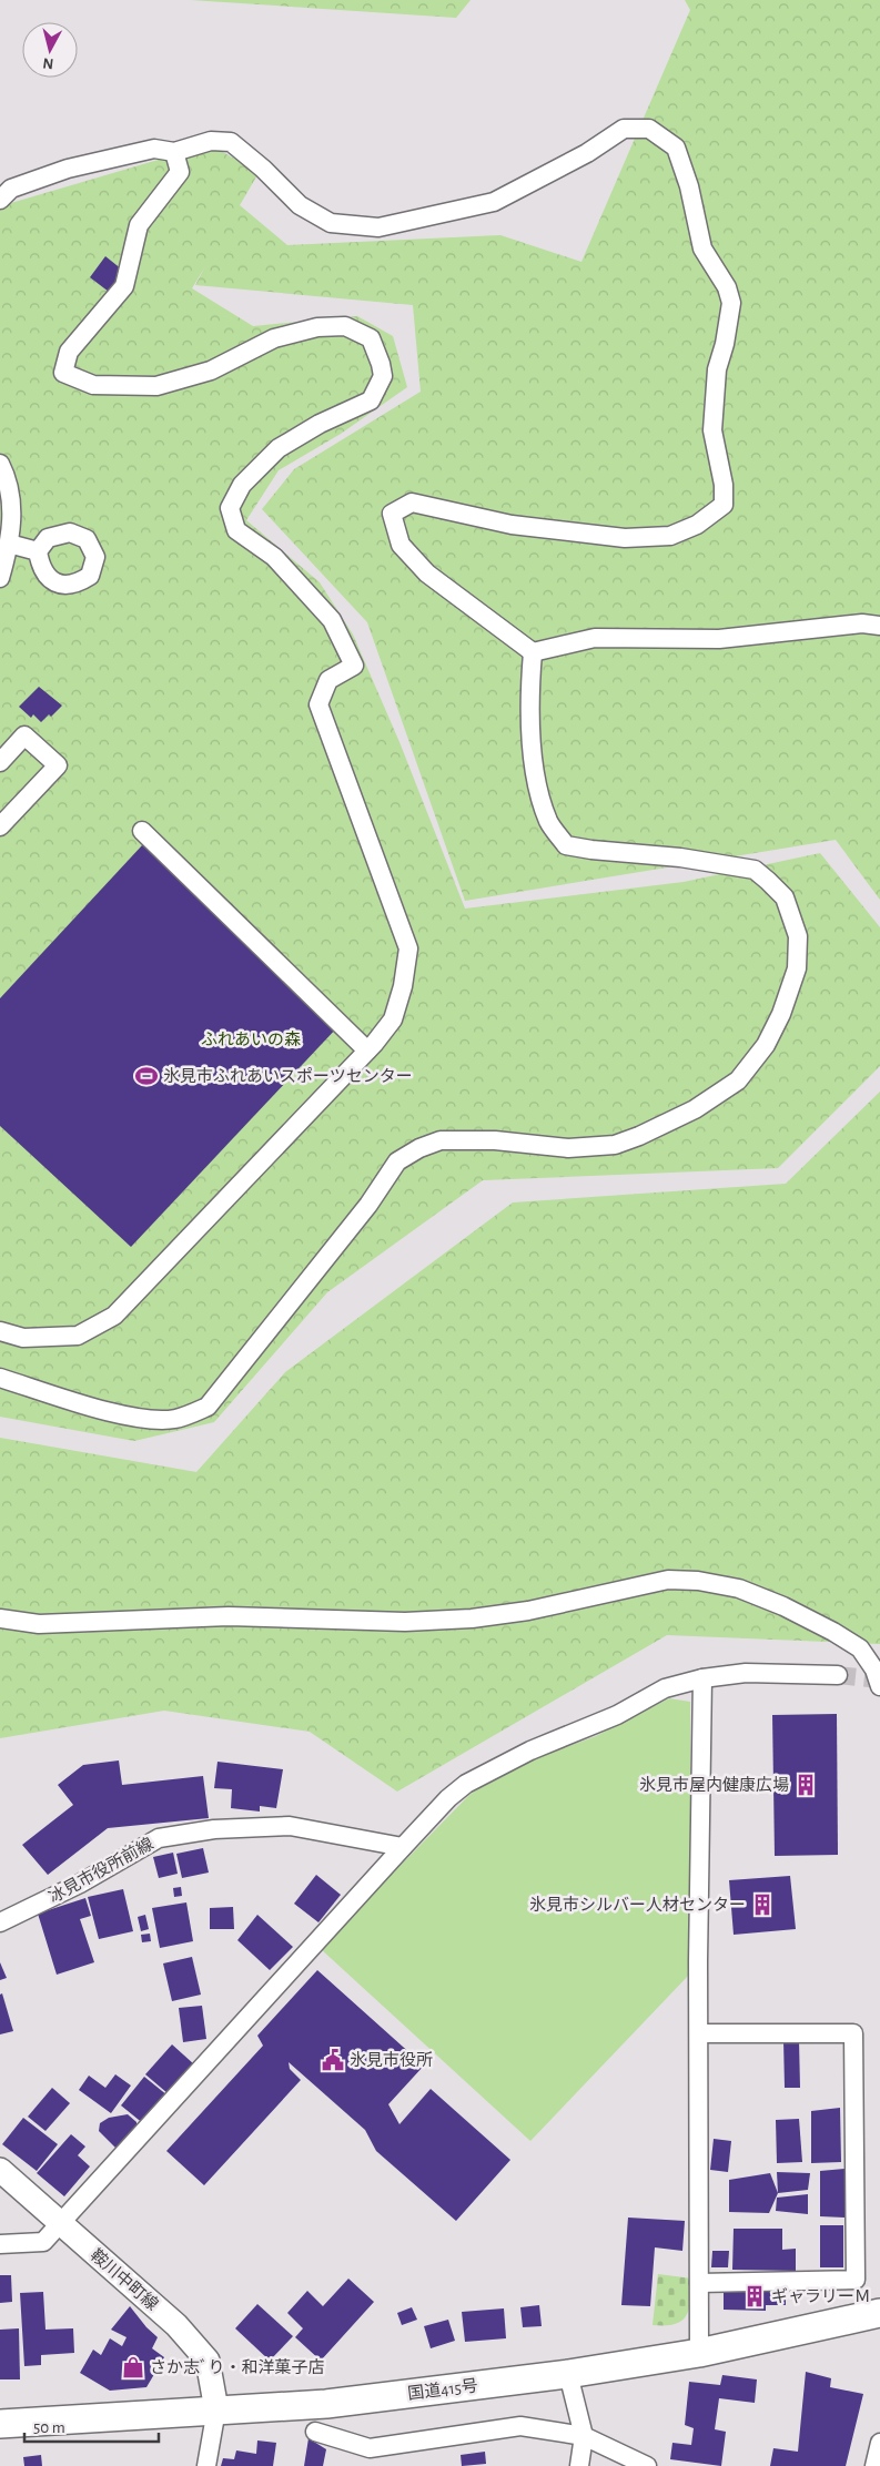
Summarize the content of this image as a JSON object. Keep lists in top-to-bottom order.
{
  "streets": {
    "highway": ["国道415号"],
    "main road": ["鞍川中町線"],
    "street": ["冰見市役所前線"]
  },
  "crossings": [
    ["鞍川中町線", "国道415号"]
  ],
  "parks": ["ふれあいの森"],
  "places": {
    "sports": ["氷見市ふれあいスポーツセンター"],
    "building": ["氷見市屋内健康広場", "氷見市シルバー人材センター", "ギャラリーＭ"],
    "public building": ["氷見市役所"],
    "shop": ["さか志ﾞり・和洋菓子店"]
  },
  "scale_bar": "50 m",
  "north": "bottom"
}
